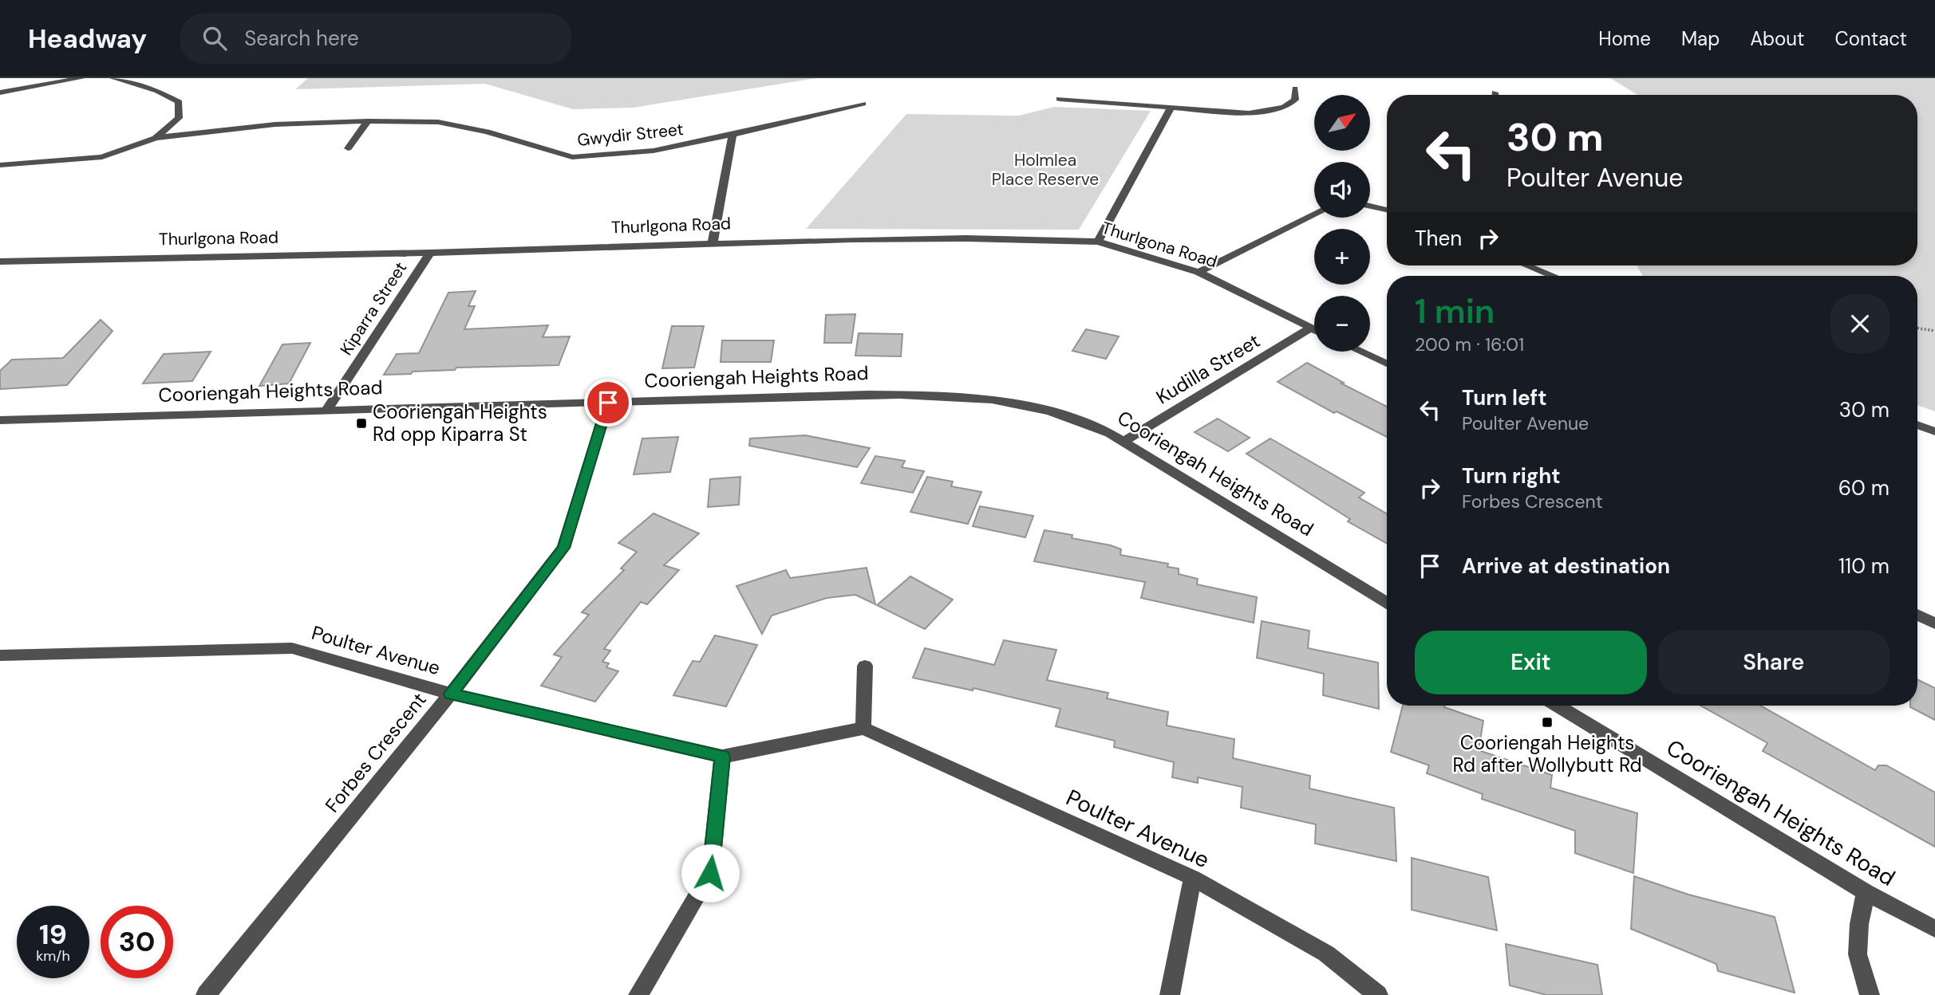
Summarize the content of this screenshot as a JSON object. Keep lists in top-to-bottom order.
{
  "streets": {
    "street": [
      "Gwydir Street",
      "Thurlgona Road",
      "Kiparra Street",
      "Kudilla Street",
      "Cooriengah Heights Road",
      "Poulter Avenue",
      "Forbes Crescent"
    ]
  },
  "crossings": [
    ["Thurlgona Road", "Kiparra Street"],
    ["Thurlgona Road", "Kudilla Street"],
    ["Kiparra Street", "Cooriengah Heights Road"],
    ["Kudilla Street", "Cooriengah Heights Road"],
    ["Cooriengah Heights Road", "Forbes Crescent"],
    ["Poulter Avenue", "Forbes Crescent"]
  ],
  "parks": ["Holmlea Place Reserve"],
  "places": {
    "transit": ["Cooriengah Heights Rd opp Kiparra St", "Cooriengah Heights Rd after Wollybutt Rd"]
  },
  "north": "top right",
  "page": {
    "header": "Headway",
    "search": "Search here",
    "nav": [
      "Home",
      "Map",
      "About",
      "Contact"
    ],
    "map_buttons": ["+", "−"],
    "turn": ["30 m", "Poulter Avenue"],
    "then": "Then",
    "heading": ["1 min", "200 m · 16:01"],
    "list": [
      {
        "name": "Turn left",
        "note": "Poulter Avenue",
        "value": "30 m"
      },
      {
        "name": "Turn right",
        "note": "Forbes Crescent",
        "value": "60 m"
      },
      {
        "name": "Arrive at destination",
        "value": "110 m"
      }
    ],
    "buttons": ["Exit", "Share"],
    "speed": "19 km/h",
    "limit": "30"
  }
}
